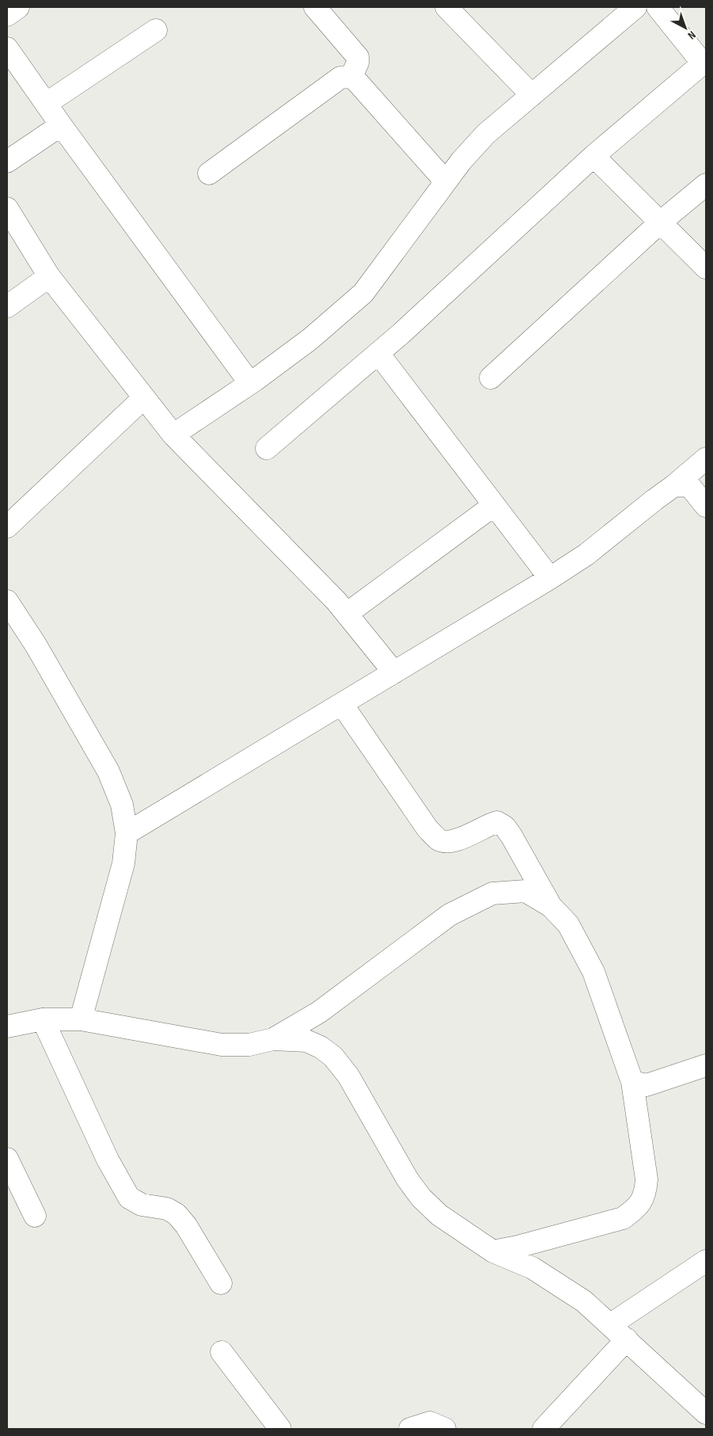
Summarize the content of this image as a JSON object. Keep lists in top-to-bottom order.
{
  "north": "bottom right"
}
